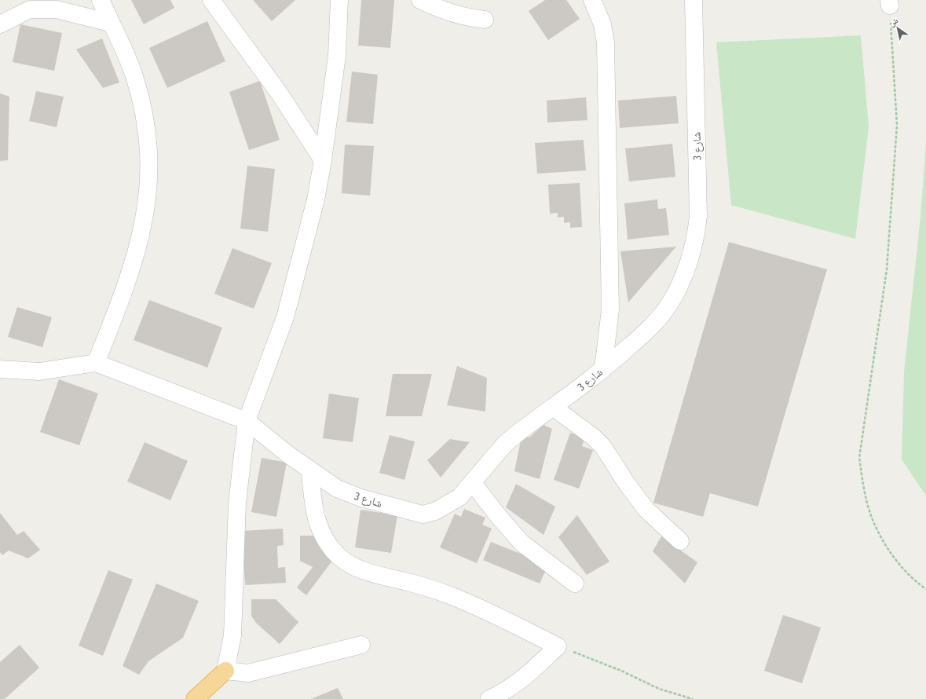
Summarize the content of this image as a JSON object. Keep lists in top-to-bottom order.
{
  "streets": {
    "street": ["شارع 3"]
  },
  "north": "top left"
}
